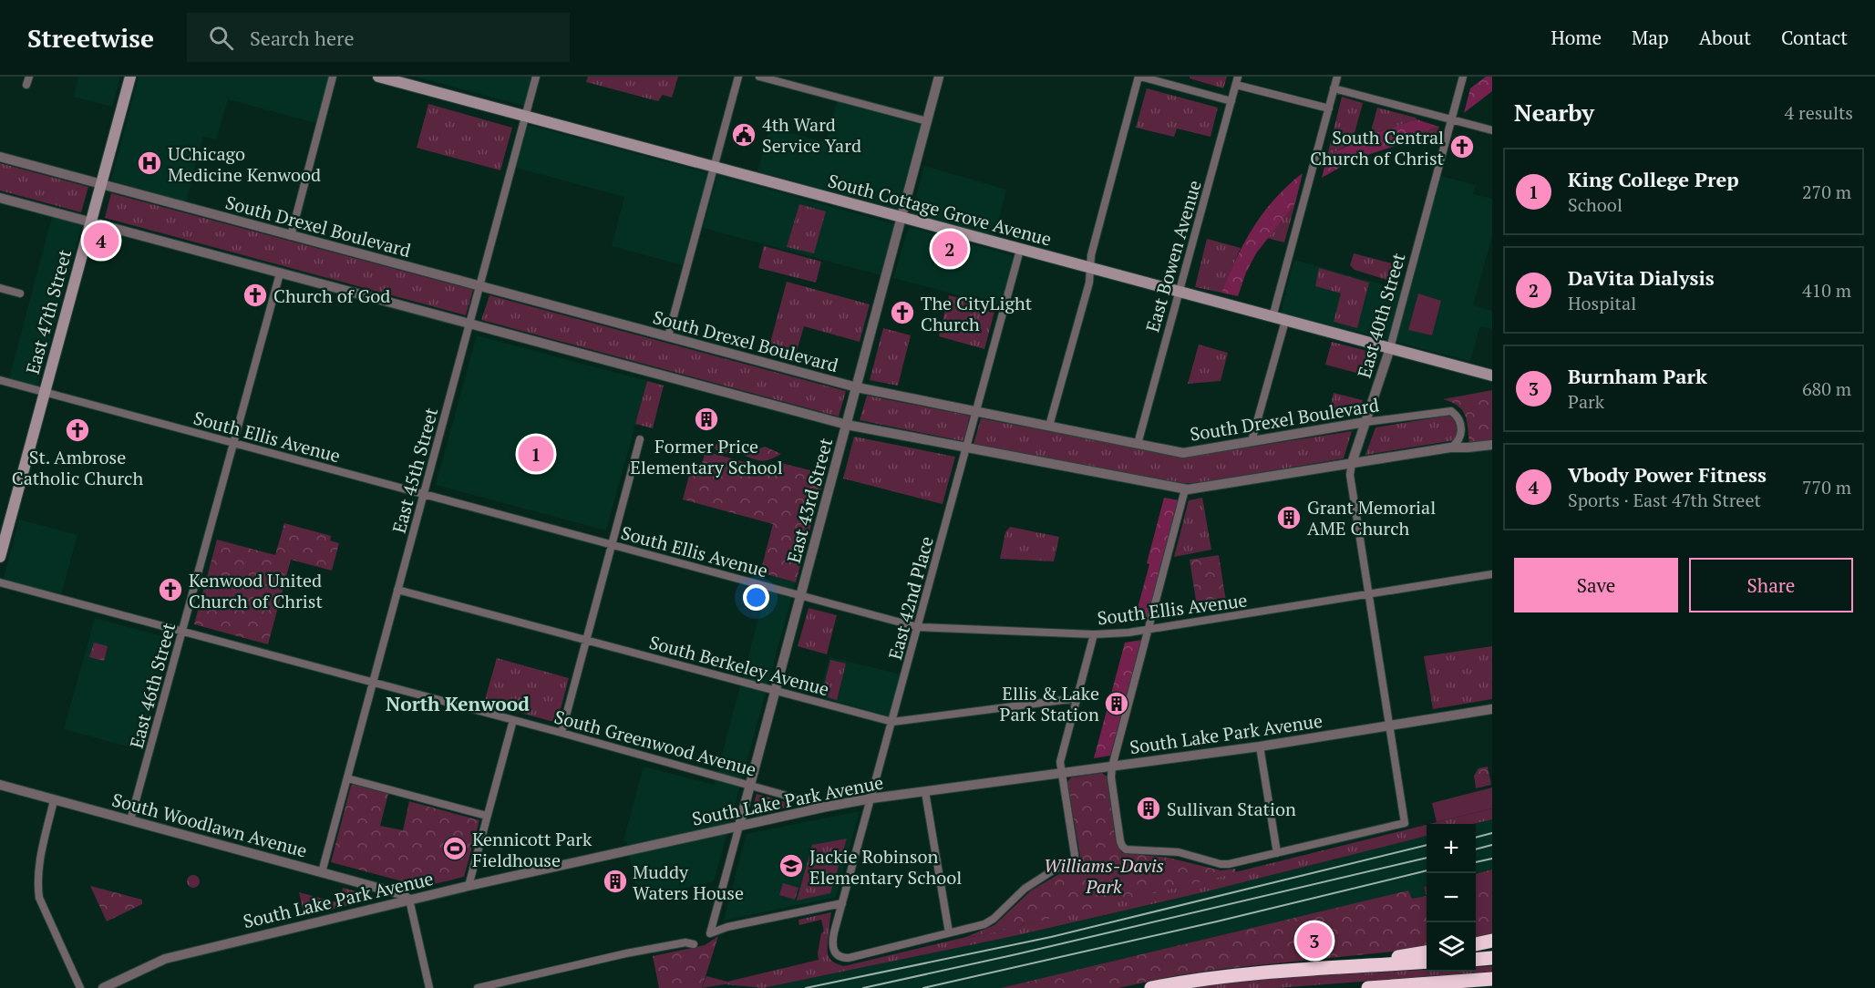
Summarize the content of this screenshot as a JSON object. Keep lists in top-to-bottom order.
{
  "streets": {
    "main road": ["South Cottage Grove Avenue", "East 47th Street"],
    "street": [
      "South Drexel Boulevard",
      "East Bowen Avenue",
      "East 40th Street",
      "South Ellis Avenue",
      "East 45th Street",
      "East 43rd Street",
      "East 42nd Place",
      "South Berkeley Avenue",
      "East 46th Street",
      "South Lake Park Avenue",
      "South Greenwood Avenue",
      "South Woodlawn Avenue"
    ]
  },
  "crossings": [
    ["South Cottage Grove Avenue", "East Bowen Avenue"],
    ["South Cottage Grove Avenue", "East 40th Street"],
    ["South Cottage Grove Avenue", "East 45th Street"],
    ["South Cottage Grove Avenue", "East 43rd Street"],
    ["South Cottage Grove Avenue", "East 42nd Place"],
    ["South Drexel Boulevard", "East Bowen Avenue"],
    ["South Drexel Boulevard", "East 47th Street"],
    ["South Drexel Boulevard", "East 40th Street"],
    ["South Drexel Boulevard", "East 45th Street"],
    ["South Drexel Boulevard", "East 43rd Street"],
    ["South Drexel Boulevard", "East 42nd Place"],
    ["East 47th Street", "South Ellis Avenue"],
    ["East 40th Street", "South Ellis Avenue"],
    ["East 40th Street", "South Lake Park Avenue"],
    ["South Ellis Avenue", "East 45th Street"],
    ["South Ellis Avenue", "East 43rd Street"],
    ["South Ellis Avenue", "East 42nd Place"],
    ["South Ellis Avenue", "East 46th Street"],
    ["East 45th Street", "South Berkeley Avenue"],
    ["East 45th Street", "South Greenwood Avenue"],
    ["East 45th Street", "South Woodlawn Avenue"],
    ["East 43rd Street", "East 42nd Place"],
    ["East 43rd Street", "South Berkeley Avenue"],
    ["East 43rd Street", "South Lake Park Avenue"],
    ["East 43rd Street", "South Greenwood Avenue"],
    ["East 42nd Place", "South Berkeley Avenue"],
    ["East 42nd Place", "South Lake Park Avenue"],
    ["East 46th Street", "South Greenwood Avenue"],
    ["East 46th Street", "South Woodlawn Avenue"],
    ["South Lake Park Avenue", "South Greenwood Avenue"],
    ["South Lake Park Avenue", "South Woodlawn Avenue"]
  ],
  "districts": ["North Kenwood"],
  "parks": ["Williams-Davis Park"],
  "places": {
    "public building": ["4th Ward Service Yard"],
    "church": [
      "South Central Church of Christ",
      "Church of God",
      "The CityLight Church",
      "St. Ambrose Catholic Church",
      "Kenwood United Church of Christ"
    ],
    "hospital": ["UChicago Medicine Kenwood"],
    "building": [
      "Former Price Elementary School",
      "Grant Memorial AME Church",
      "Ellis & Lake Park Station",
      "Sullivan Station",
      "Muddy Waters House"
    ],
    "sports": ["Kennicott Park Fieldhouse"],
    "school or university": ["Jackie Robinson Elementary School"]
  },
  "page": {
    "header": "Streetwise",
    "search": "Search here",
    "nav": [
      "Home",
      "Map",
      "About",
      "Contact"
    ],
    "heading": ["Nearby", "4 results"],
    "list": [
      {
        "mark": "1",
        "name": "King College Prep",
        "note": "School",
        "value": "270 m"
      },
      {
        "mark": "2",
        "name": "DaVita Dialysis",
        "note": "Hospital",
        "value": "410 m"
      },
      {
        "mark": "3",
        "name": "Burnham Park",
        "note": "Park",
        "value": "680 m"
      },
      {
        "mark": "4",
        "name": "Vbody Power Fitness",
        "note": "Sports · East 47th Street",
        "value": "770 m"
      }
    ],
    "pins": [
      "4",
      "2",
      "1",
      "3"
    ],
    "buttons": ["Save", "Share"],
    "map_buttons": ["+", "−"]
  }
}
